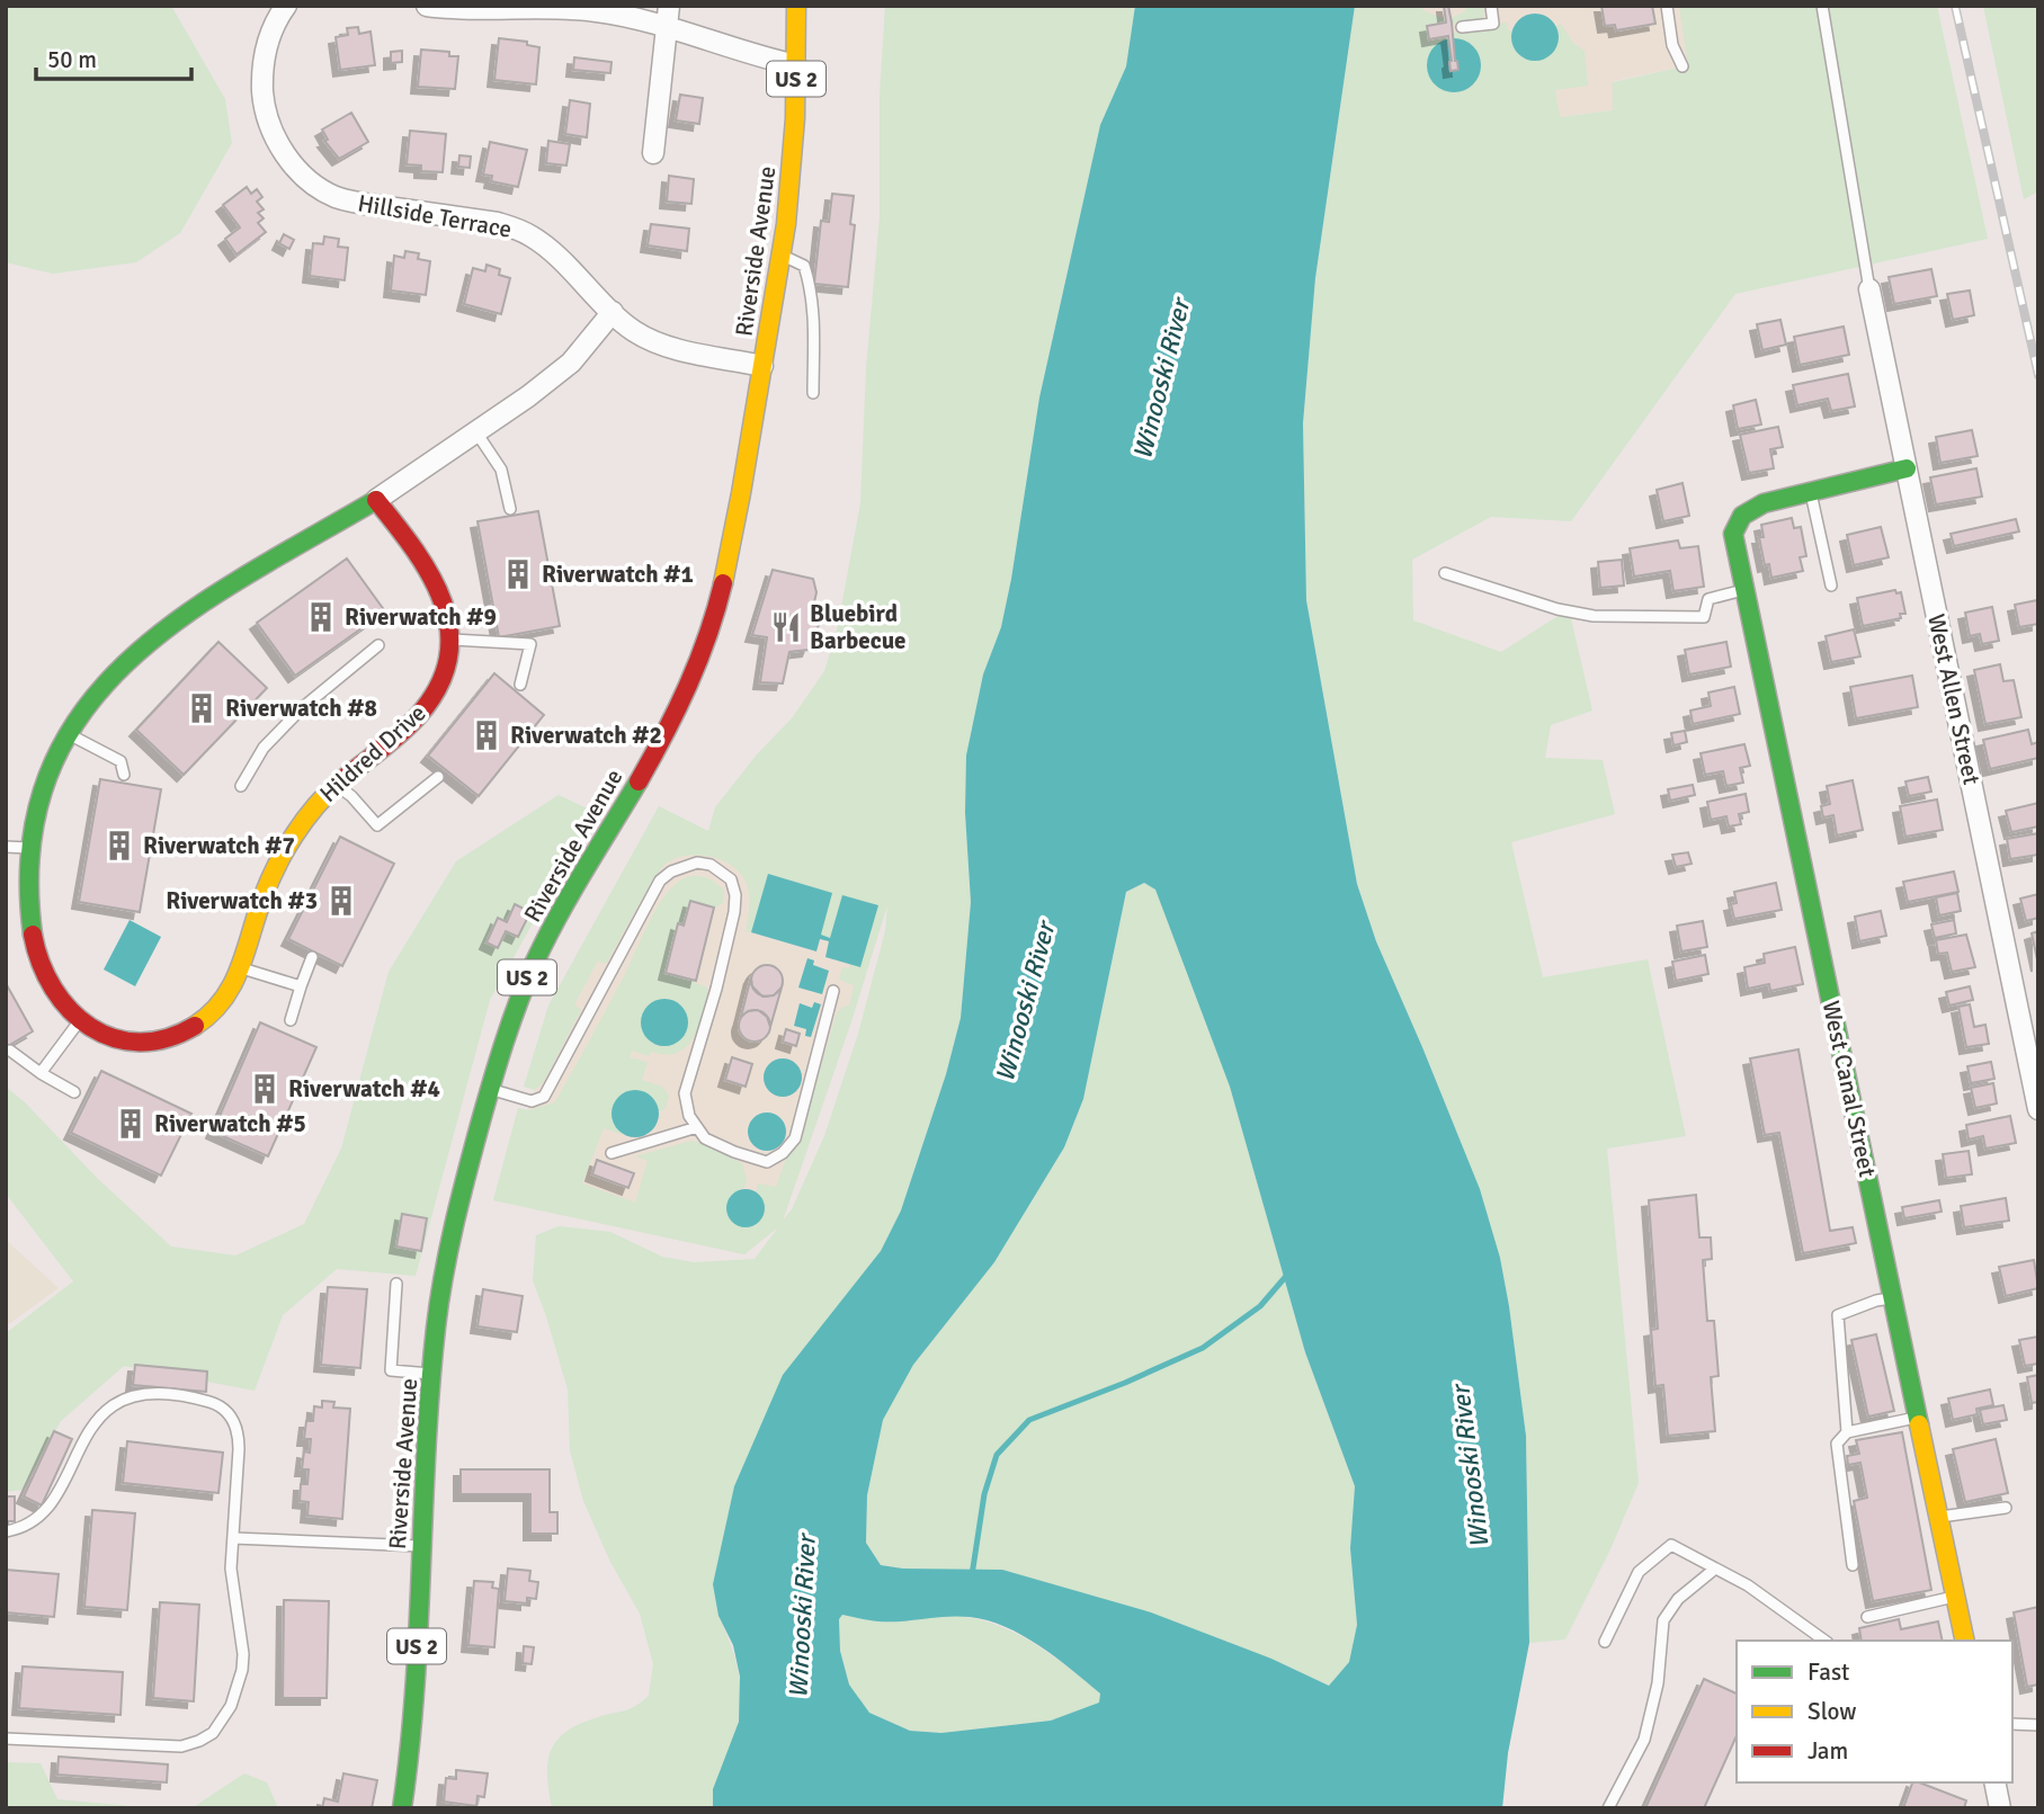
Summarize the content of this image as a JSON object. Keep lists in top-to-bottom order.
{
  "streets": {
    "street": [
      "US 2",
      "Hillside Terrace",
      "Riverside Avenue",
      "West Allen Street",
      "Hildred Drive",
      "West Canal Street"
    ]
  },
  "crossings": [
    ["Hillside Terrace", "Riverside Avenue"],
    ["Hillside Terrace", "Hildred Drive"]
  ],
  "water": ["Winooski River"],
  "places": {
    "building": [
      "Riverwatch #1",
      "Riverwatch #9",
      "Riverwatch #8",
      "Riverwatch #2",
      "Riverwatch #7",
      "Riverwatch #3",
      "Riverwatch #4",
      "Riverwatch #5"
    ],
    "restaurant": ["Bluebird Barbecue"]
  },
  "legend": ["Fast", "Slow", "Jam"],
  "scale_bar": "50 m"
}
